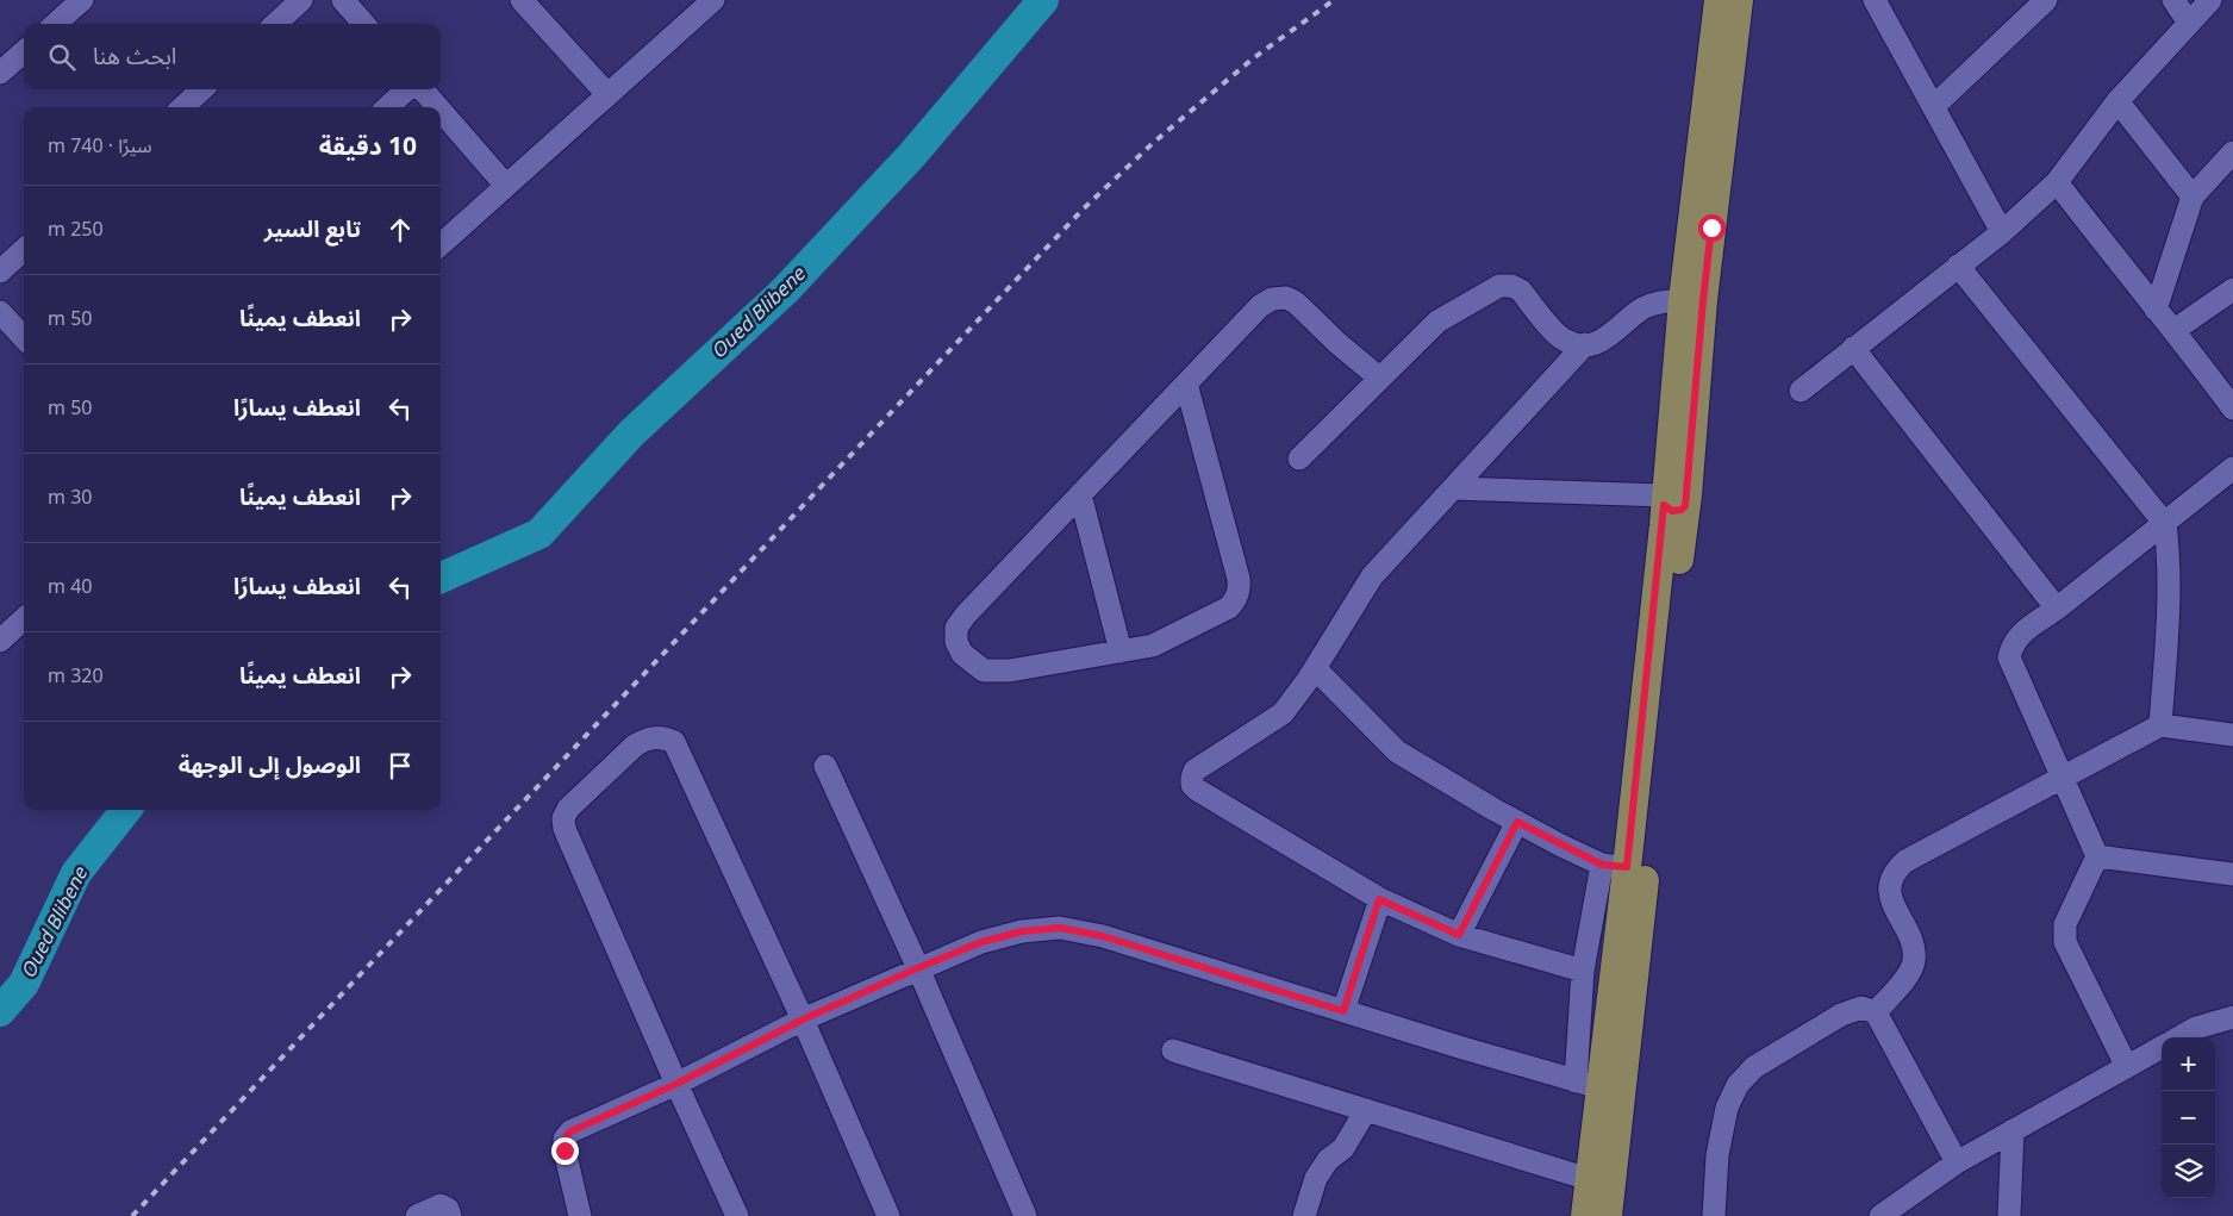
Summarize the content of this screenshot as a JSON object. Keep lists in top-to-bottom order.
{
  "water": ["Oued Blibene"],
  "page": {
    "search": "ابحث هنا",
    "heading": ["10 دقيقة", "سيرًا · 740 m"],
    "list": [
      ["تابع السير", "250 m"],
      ["انعطف يمينًا", "50 m"],
      ["انعطف يسارًا", "50 m"],
      ["انعطف يمينًا", "30 m"],
      ["انعطف يسارًا", "40 m"],
      ["انعطف يمينًا", "320 m"],
      "الوصول إلى الوجهة"
    ],
    "map_buttons": ["+", "−"]
  }
}
